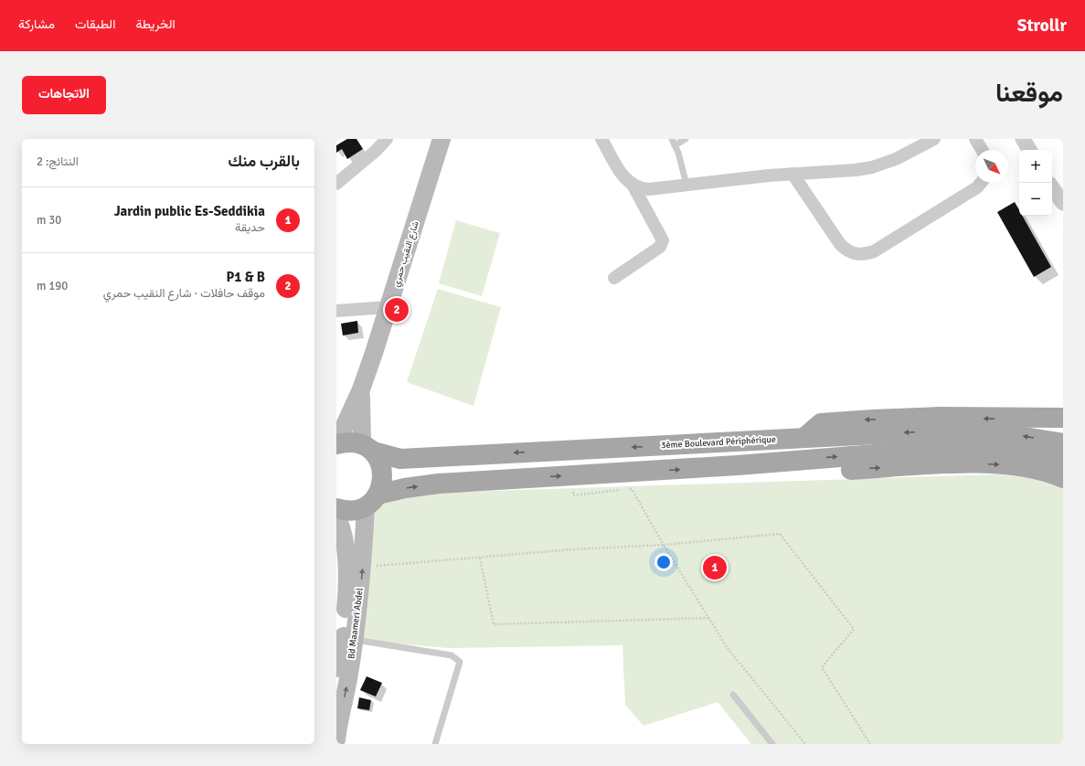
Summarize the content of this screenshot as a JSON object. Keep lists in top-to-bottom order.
{
  "streets": {
    "main road": ["شارع النقيب حمري", "3ème Boulevard Périphérique", "Bd Maameri Abdel"]
  },
  "crossings": [
    ["شارع النقيب حمري", "3ème Boulevard Périphérique"]
  ],
  "north": "bottom right",
  "page": {
    "header": "Strollr",
    "nav": ["الخريطة", "الطبقات", "مشاركة"],
    "title": "موقعنا",
    "buttons": "الاتجاهات",
    "heading": ["بالقرب منك", "النتائج: 2"],
    "map_buttons": ["+", "−"],
    "list": [
      {
        "mark": "1",
        "name": "Jardin public Es-Seddikia",
        "note": "حديقة",
        "value": "30 m"
      },
      {
        "mark": "2",
        "name": "P1 & B",
        "note": "موقف حافلات · شارع النقيب حمري",
        "value": "190 m"
      }
    ],
    "pins": ["2", "1"]
  }
}
